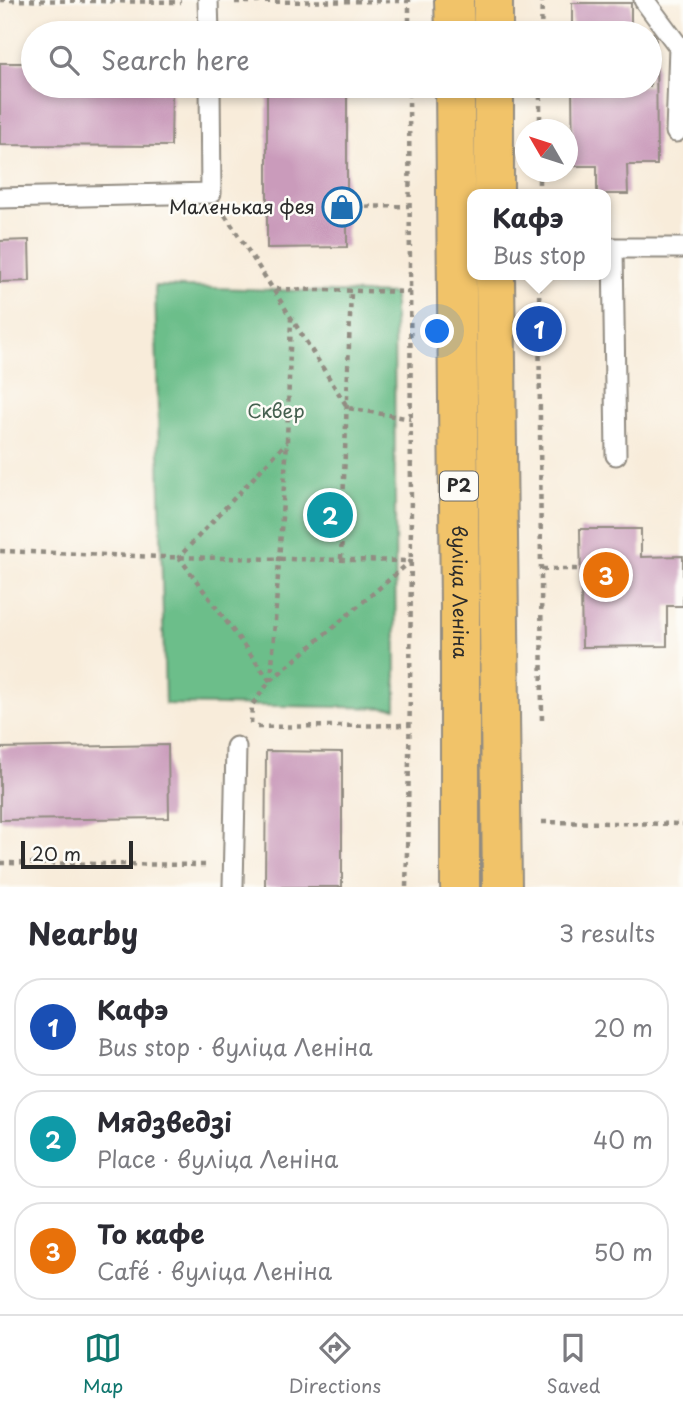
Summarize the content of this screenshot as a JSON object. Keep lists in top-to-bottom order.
{
  "streets": {
    "main road": ["Р2", "вуліца Леніна"]
  },
  "parks": ["Сквер"],
  "places": {
    "shop": ["Маленькая фея"]
  },
  "scale_bar": "20 m",
  "north": "top left",
  "page": {
    "search": "Search here",
    "popup": ["Кафэ", "Bus stop"],
    "pins": ["1", "2", "3"],
    "scale": "20 m",
    "heading": ["Nearby", "3 results"],
    "list": [
      {
        "mark": "1",
        "name": "Кафэ",
        "note": "Bus stop · вуліца Леніна",
        "value": "20 m"
      },
      {
        "mark": "2",
        "name": "Мядзведзі",
        "note": "Place · вуліца Леніна",
        "value": "40 m"
      },
      {
        "mark": "3",
        "name": "То кафе",
        "note": "Café · вуліца Леніна",
        "value": "50 m"
      }
    ],
    "nav": ["Map", "Directions", "Saved"]
  }
}
